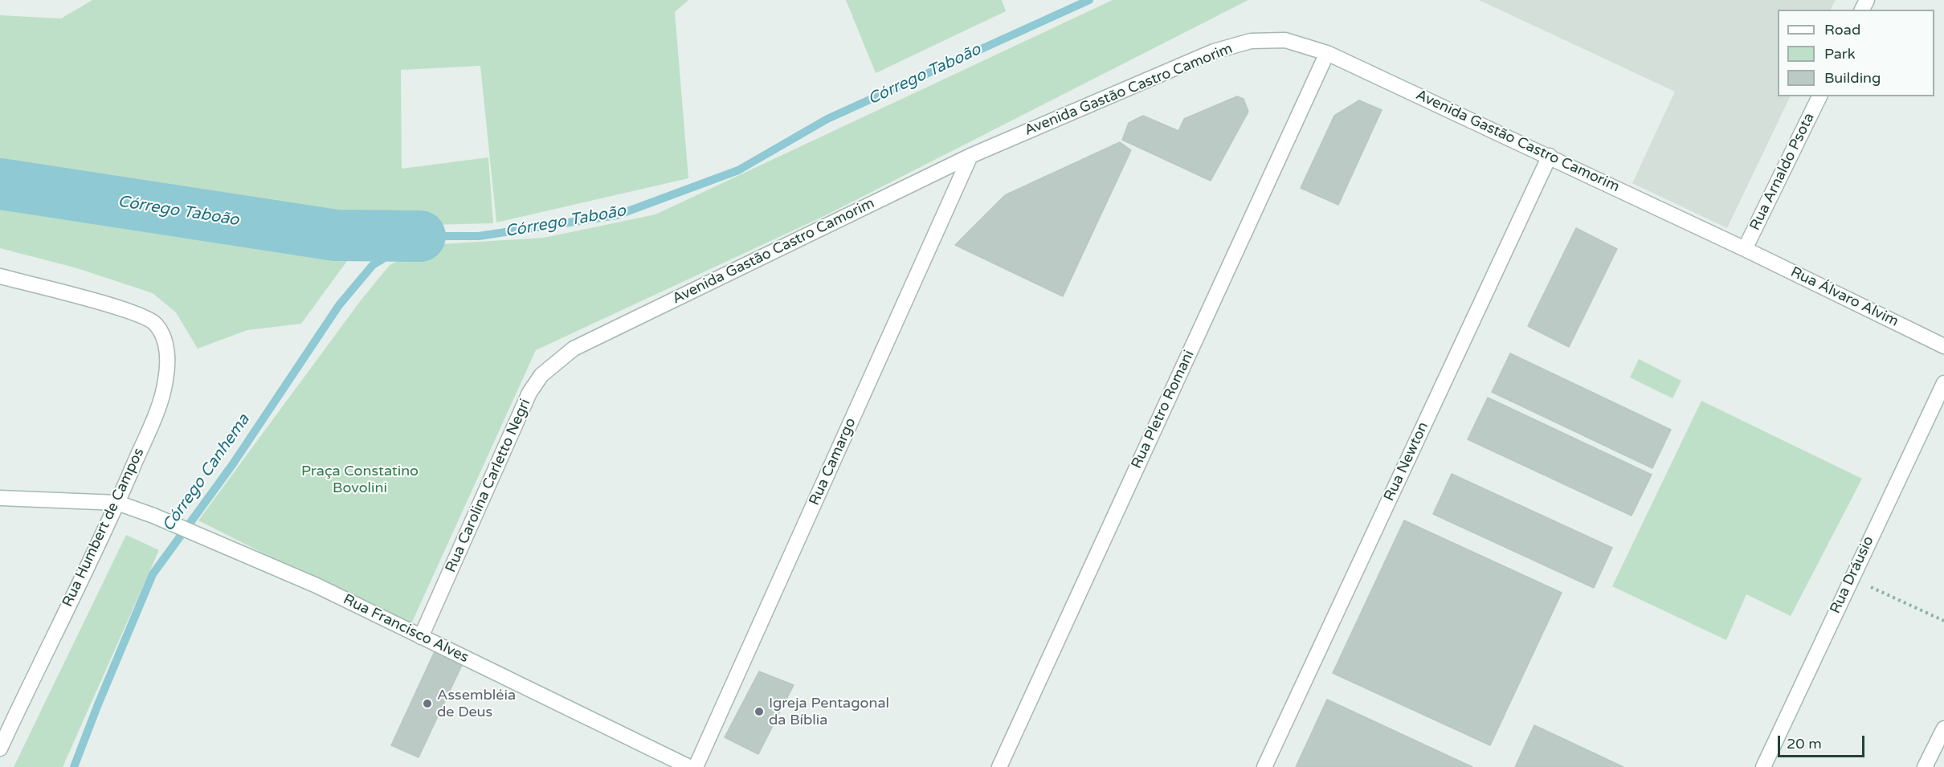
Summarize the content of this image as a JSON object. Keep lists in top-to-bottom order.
{
  "streets": {
    "street": [
      "Avenida Gastão Castro Camorim",
      "Rua Arnaldo Psota",
      "Rua Álvaro Alvim",
      "Rua Pletro Romani",
      "Rua Camargo",
      "Rua Newton",
      "Rua Carolina Carletto Negri",
      "Rua Humbert de Campos",
      "Rua Dráusio",
      "Rua Francisco Alves"
    ]
  },
  "crossings": [
    ["Avenida Gastão Castro Camorim", "Rua Arnaldo Psota"],
    ["Avenida Gastão Castro Camorim", "Rua Álvaro Alvim"],
    ["Avenida Gastão Castro Camorim", "Rua Pletro Romani"],
    ["Avenida Gastão Castro Camorim", "Rua Camargo"],
    ["Avenida Gastão Castro Camorim", "Rua Newton"],
    ["Avenida Gastão Castro Camorim", "Rua Carolina Carletto Negri"],
    ["Rua Arnaldo Psota", "Rua Álvaro Alvim"],
    ["Rua Carolina Carletto Negri", "Rua Francisco Alves"],
    ["Rua Humbert de Campos", "Rua Francisco Alves"]
  ],
  "water": ["Córrego Taboão", "Córrego Canhema"],
  "parks": ["Praça Constatino Bovolini"],
  "places": ["Assembléia de Deus", "Igreja Pentagonal da Bíblia"],
  "legend": ["Road", "Park", "Building"],
  "scale_bar": "20 m"
}
